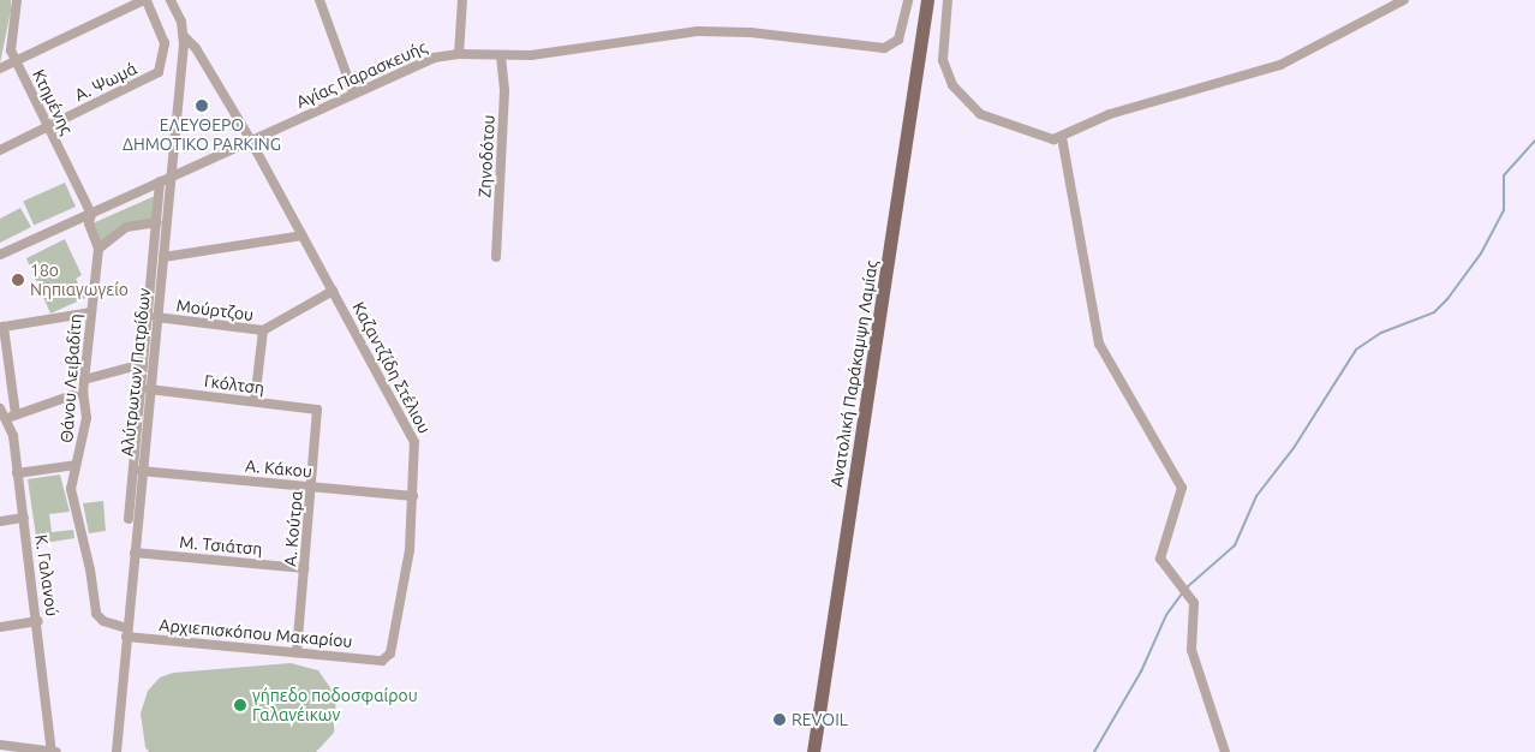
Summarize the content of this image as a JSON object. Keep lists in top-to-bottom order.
{
  "streets": {
    "main road": ["Ανατολική Παράκαμψη Λαμίας"],
    "street": [
      "Αγίας Παρασκευής",
      "Α. Ψωμά",
      "Κτημένης",
      "Ζηνοδότου",
      "Μούρτζου",
      "Καζαντζίδη Στέλιου",
      "Αλύτρωτων Πατρίδων",
      "Θάνου Λειβαδίτη",
      "Γκόλτση",
      "Α. Κάκου",
      "Α. Κούτρα",
      "Μ. Τσιάτση",
      "Κ. Γαλανού",
      "Αρχιεπισκόπου Μακαρίου"
    ]
  },
  "crossings": [
    ["Αγίας Παρασκευής", "Κτημένης"],
    ["Αγίας Παρασκευής", "Ζηνοδότου"],
    ["Αγίας Παρασκευής", "Καζαντζίδη Στέλιου"],
    ["Αγίας Παρασκευής", "Αλύτρωτων Πατρίδων"],
    ["Αγίας Παρασκευής", "Θάνου Λειβαδίτη"],
    ["Α. Ψωμά", "Κτημένης"],
    ["Κτημένης", "Θάνου Λειβαδίτη"],
    ["Μούρτζου", "Καζαντζίδη Στέλιου"],
    ["Μούρτζου", "Αλύτρωτων Πατρίδων"],
    ["Καζαντζίδη Στέλιου", "Αλύτρωτων Πατρίδων"],
    ["Καζαντζίδη Στέλιου", "Α. Κάκου"],
    ["Καζαντζίδη Στέλιου", "Αρχιεπισκόπου Μακαρίου"],
    ["Αλύτρωτων Πατρίδων", "Θάνου Λειβαδίτη"],
    ["Αλύτρωτων Πατρίδων", "Γκόλτση"],
    ["Αλύτρωτων Πατρίδων", "Α. Κάκου"],
    ["Αλύτρωτων Πατρίδων", "Μ. Τσιάτση"],
    ["Αλύτρωτων Πατρίδων", "Αρχιεπισκόπου Μακαρίου"],
    ["Θάνου Λειβαδίτη", "Αρχιεπισκόπου Μακαρίου"],
    ["Γκόλτση", "Α. Κούτρα"],
    ["Α. Κάκου", "Α. Κούτρα"],
    ["Α. Κούτρα", "Μ. Τσιάτση"],
    ["Α. Κούτρα", "Αρχιεπισκόπου Μακαρίου"]
  ],
  "places": [
    "ΕΛΕΥΘΕΡΟ ΔΗΜΟΤΙΚΟ PARKING",
    "18ο Νηπιαγωγείο",
    "γήπεδο ποδοσφαίρου Γαλανέικων",
    "REVOIL"
  ]
}
